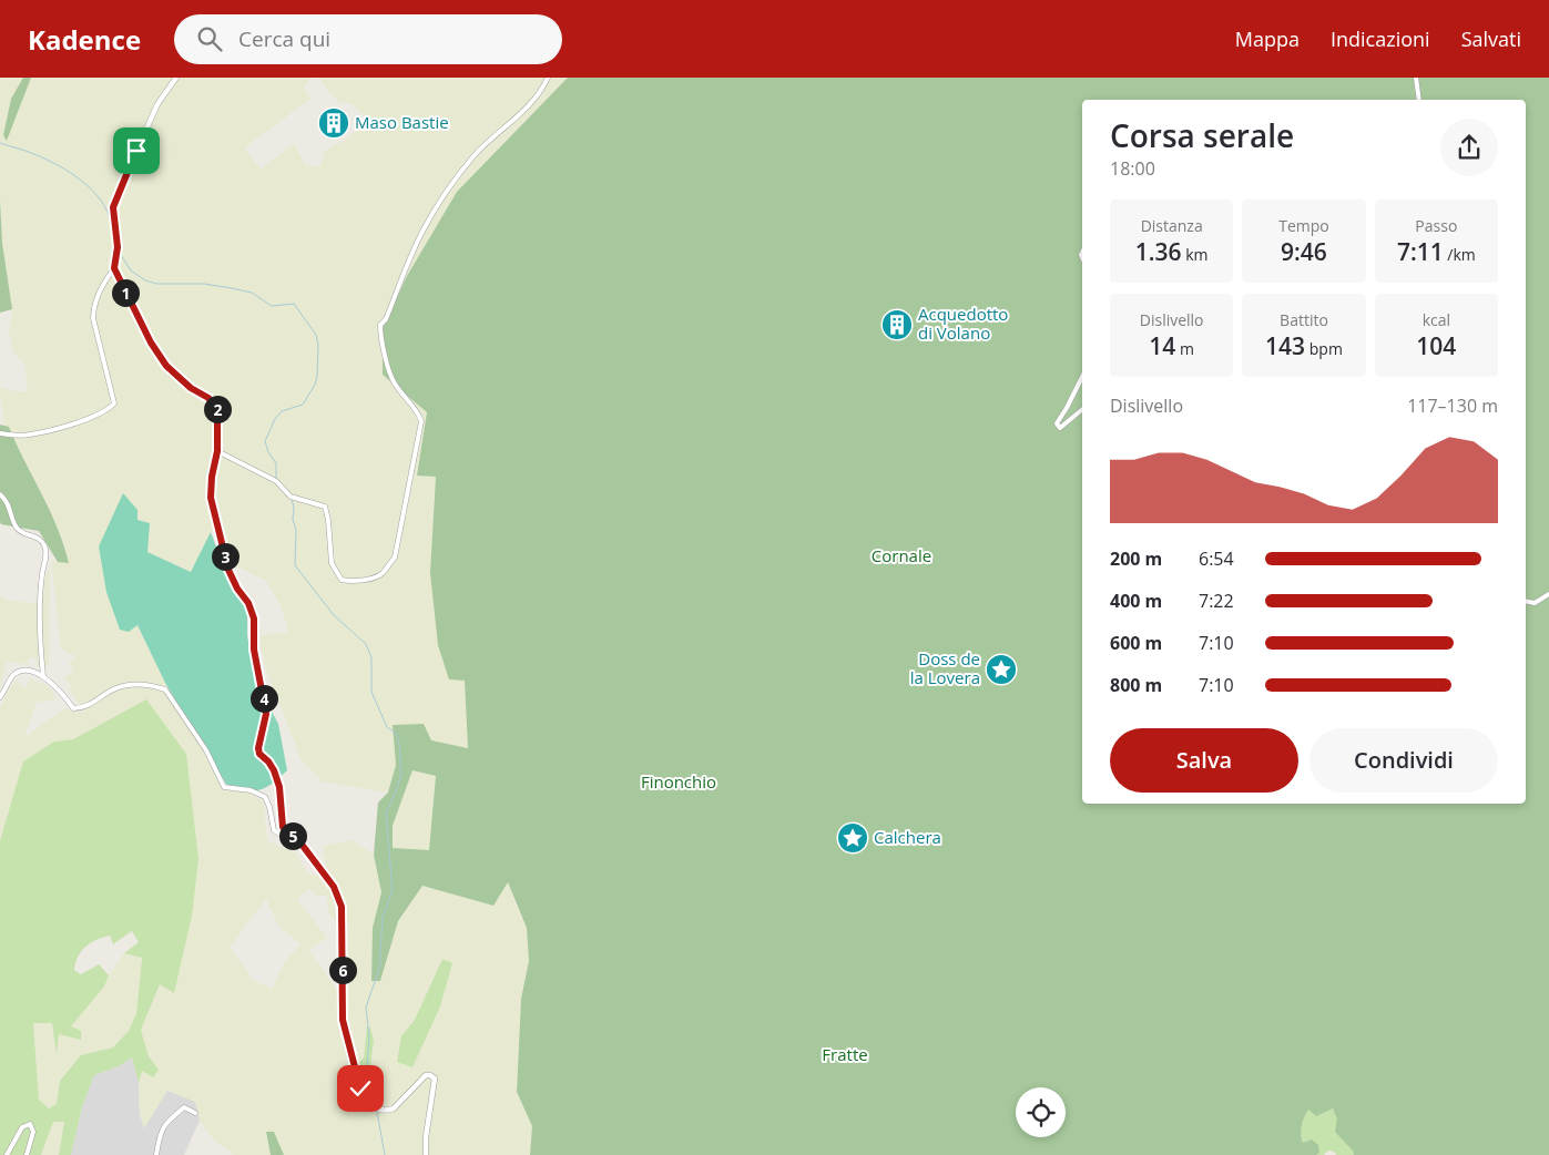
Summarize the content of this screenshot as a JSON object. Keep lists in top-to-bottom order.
{
  "parks": ["Cornale", "Finonchio", "Fratte"],
  "places": {
    "building": ["Maso Bastie", "Acquedotto di Volano"],
    "place": ["Doss de la Lovera", "Calchera"]
  },
  "page": {
    "header": "Kadence",
    "search": "Cerca qui",
    "nav": ["Mappa", "Indicazioni", "Salvati"],
    "heading": ["Corsa serale", "18:00"],
    "stats": [
      ["Distanza", "1.36 km"],
      ["Tempo", "9:46"],
      ["Passo", "7:11 /km"],
      ["Dislivello", "14 m"],
      ["Battito", "143 bpm"],
      ["kcal", "104"]
    ],
    "pins": [
      "1",
      "2",
      "3",
      "4",
      "5",
      "6"
    ],
    "chart": ["Dislivello", "117–130 m"],
    "list": [
      {
        "name": "200 m",
        "note": "6:54"
      },
      {
        "name": "400 m",
        "note": "7:22"
      },
      {
        "name": "600 m",
        "note": "7:10"
      },
      {
        "name": "800 m",
        "note": "7:10"
      }
    ],
    "buttons": ["Salva", "Condividi"]
  }
}
